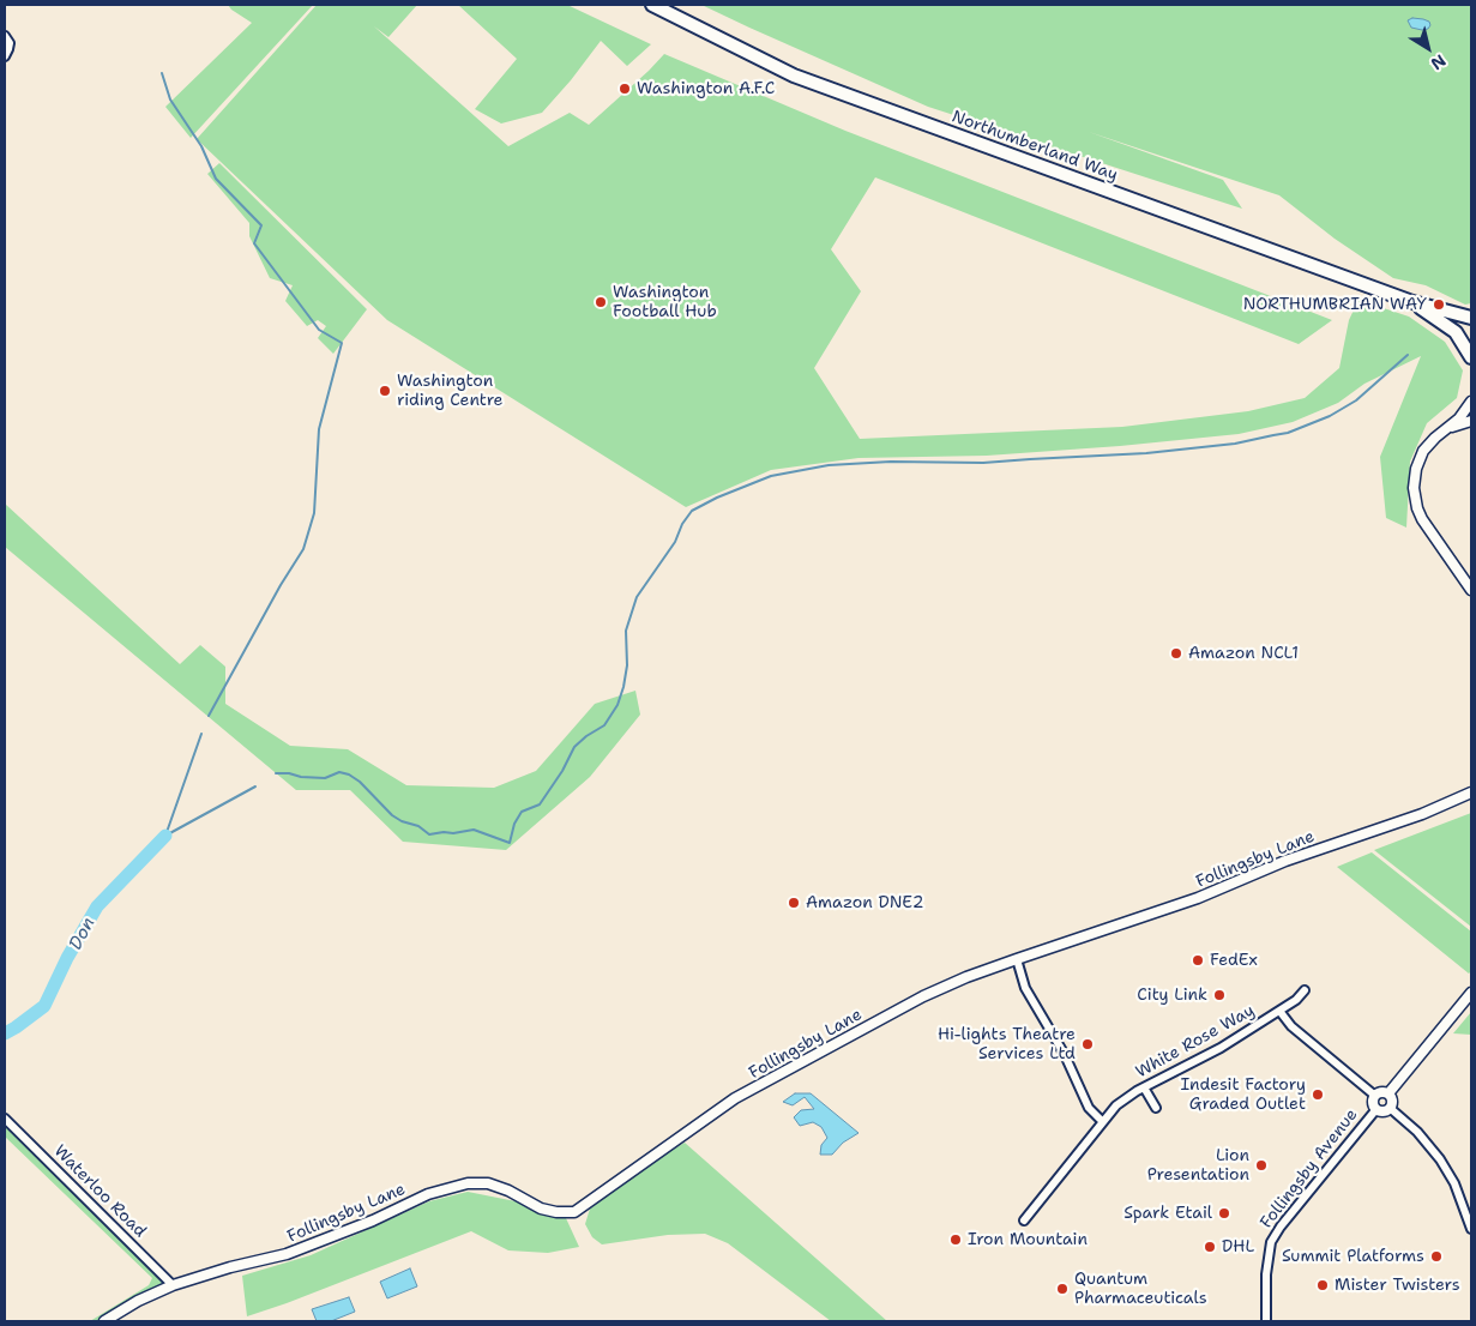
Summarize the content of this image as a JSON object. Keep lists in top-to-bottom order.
{
  "streets": {
    "main road": ["Northumberland Way"],
    "street": [
      "Follingsby Lane",
      "White Rose Way",
      "Follingsby Avenue",
      "Waterloo Road"
    ]
  },
  "crossings": [
    ["Follingsby Lane", "Waterloo Road"]
  ],
  "water": ["Don"],
  "places": [
    "Washington A.F.C",
    "Washington Football Hub",
    "NORTHUMBRIAN WAY",
    "Washington riding Centre",
    "Amazon NCL1",
    "Amazon DNE2",
    "FedEx",
    "City Link",
    "Hi-lights Theatre Services Ltd",
    "Indesit Factory Graded Outlet",
    "Lion Presentation",
    "Spark Etail",
    "Iron Mountain",
    "DHL",
    "Summit Platforms",
    "Mister Twisters",
    "Quantum Pharmaceuticals"
  ],
  "north": "bottom right"
}
